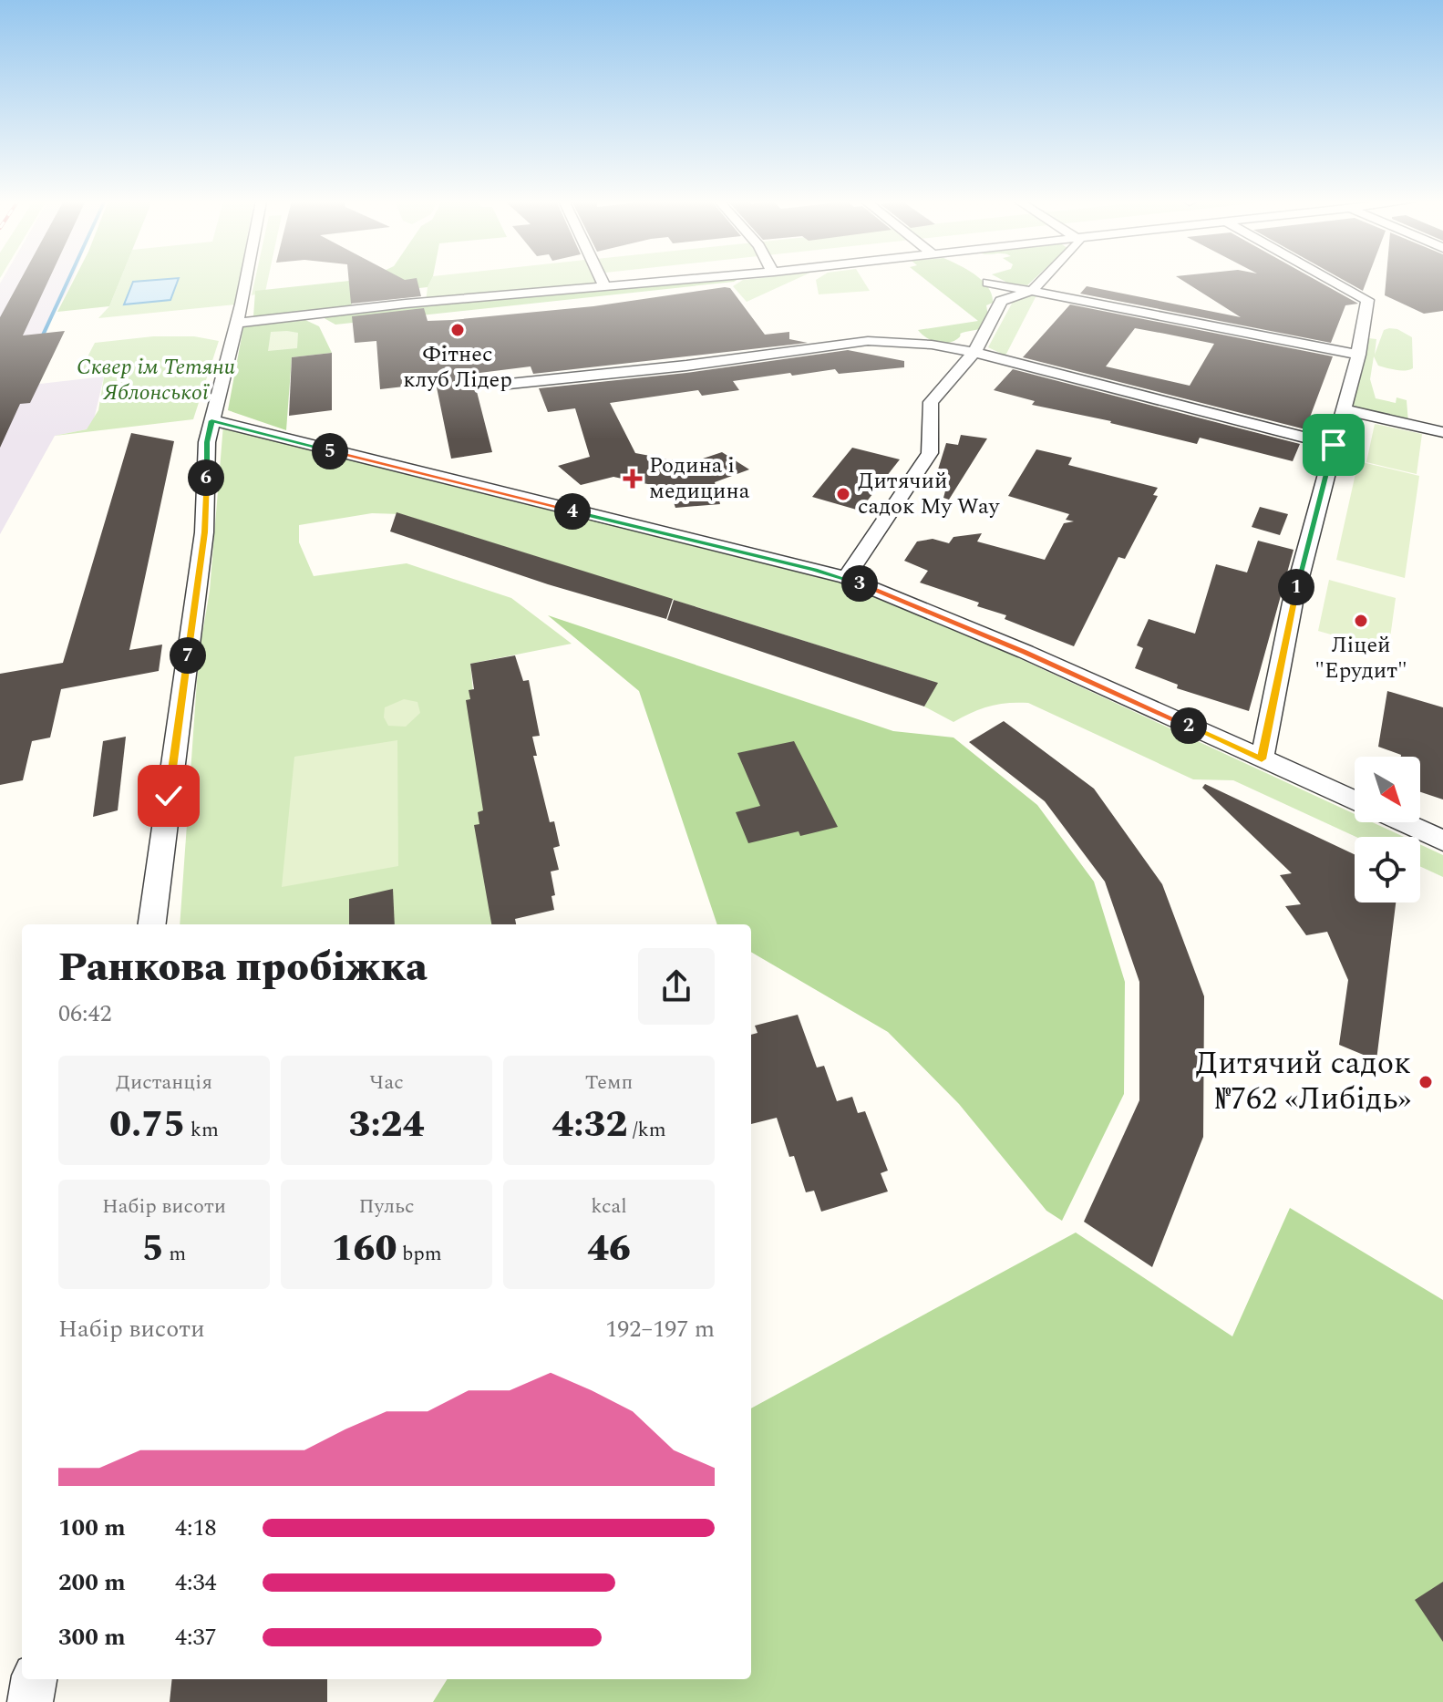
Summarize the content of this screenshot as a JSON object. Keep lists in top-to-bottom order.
{
  "parks": ["Сквер ім Тетяни Яблонської"],
  "places": {
    "other": [
      "Фітнес клуб Лідер",
      "Дитячий садок My Way",
      "Ліцей \"Ерудит\"",
      "Дитячий садок №762 «Либідь»"
    ],
    "health": ["Родина і медицина"]
  },
  "north": "bottom right",
  "page": {
    "pins": [
      "5",
      "6",
      "4",
      "3",
      "1",
      "7",
      "2"
    ],
    "heading": ["Ранкова пробіжка", "06:42"],
    "stats": [
      ["Дистанція", "0.75 km"],
      ["Час", "3:24"],
      ["Темп", "4:32 /km"],
      ["Набір висоти", "5 m"],
      ["Пульс", "160 bpm"],
      ["kcal", "46"]
    ],
    "chart": ["Набір висоти", "192–197 m"],
    "list": [
      {
        "name": "100 m",
        "note": "4:18"
      },
      {
        "name": "200 m",
        "note": "4:34"
      },
      {
        "name": "300 m",
        "note": "4:37"
      }
    ]
  }
}
